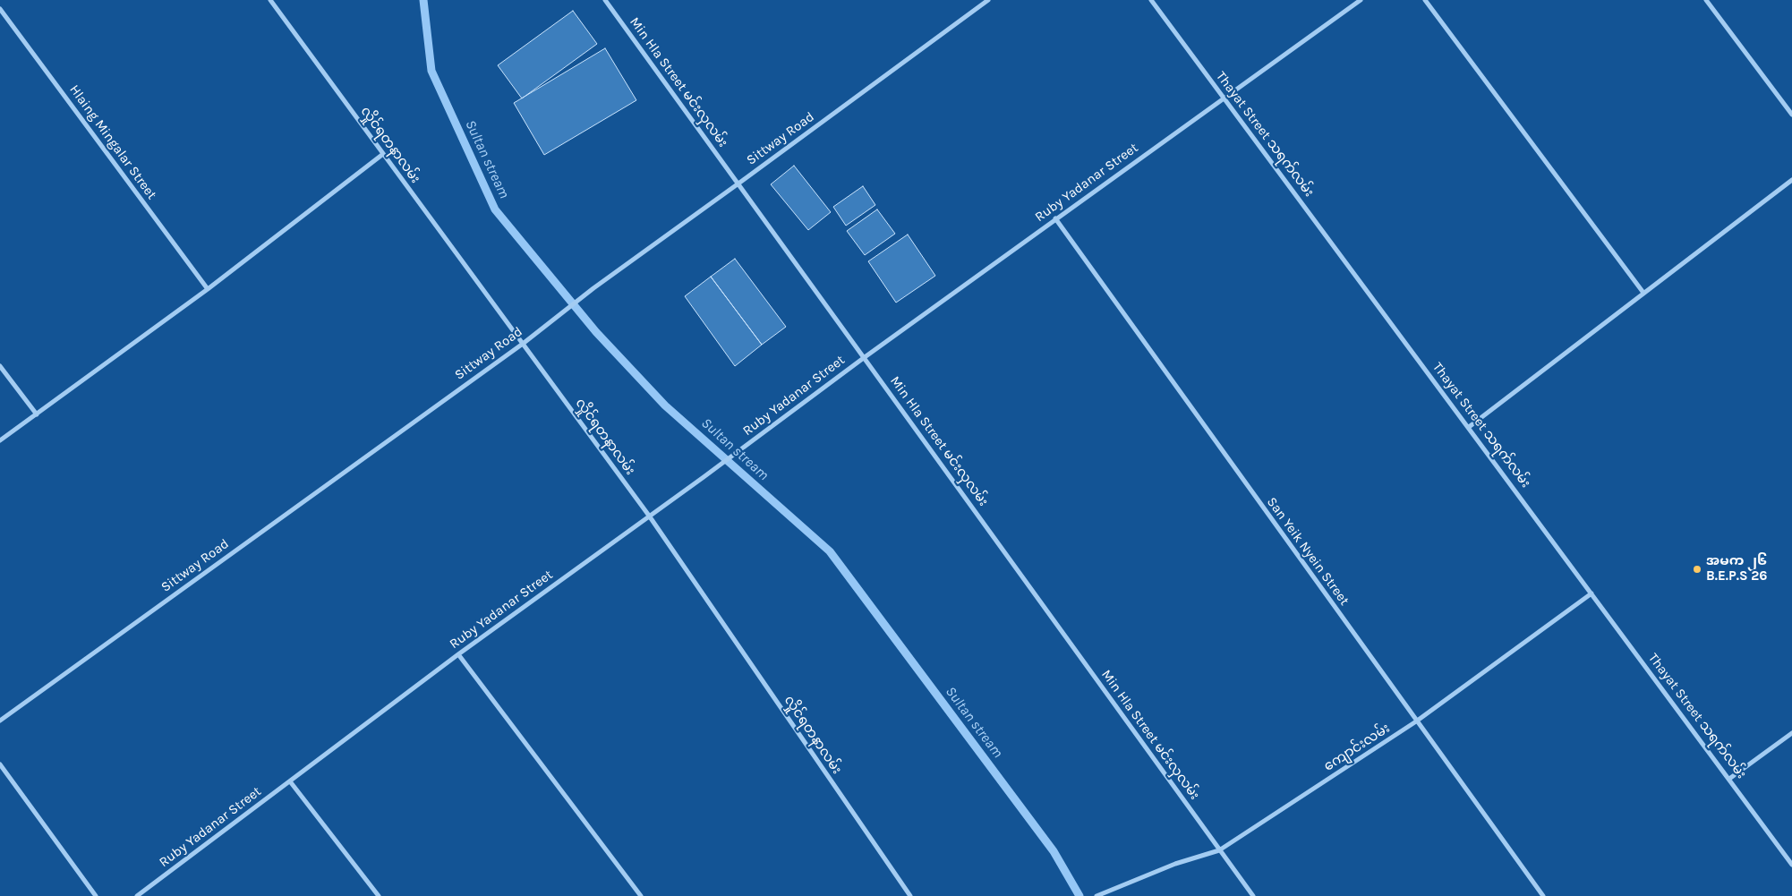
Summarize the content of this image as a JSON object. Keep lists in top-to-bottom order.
{
  "streets": {
    "street": [
      "Min Hla Street မင်းလှလမ်း",
      "Thayat Street သရက်လမ်း",
      "Sittway Road",
      "Hlaing Mingalar Street",
      "လှိုင်ရတနာလမ်း",
      "Ruby Yadanar Street",
      "San Yeik Nyein Street",
      "ကျောင်းလမ်း"
    ]
  },
  "crossings": [
    ["Min Hla Street မင်းလှလမ်း", "Sittway Road"],
    ["Min Hla Street မင်းလှလမ်း", "Ruby Yadanar Street"],
    ["Min Hla Street မင်းလှလမ်း", "ကျောင်းလမ်း"],
    ["Thayat Street သရက်လမ်း", "Ruby Yadanar Street"],
    ["Thayat Street သရက်လမ်း", "ကျောင်းလမ်း"],
    ["Sittway Road", "လှိုင်ရတနာလမ်း"],
    ["လှိုင်ရတနာလမ်း", "Ruby Yadanar Street"],
    ["Ruby Yadanar Street", "San Yeik Nyein Street"],
    ["San Yeik Nyein Street", "ကျောင်းလမ်း"]
  ],
  "water": ["Sultan stream"],
  "places": ["အမက ၂၆ B.E.P.S 26"]
}
